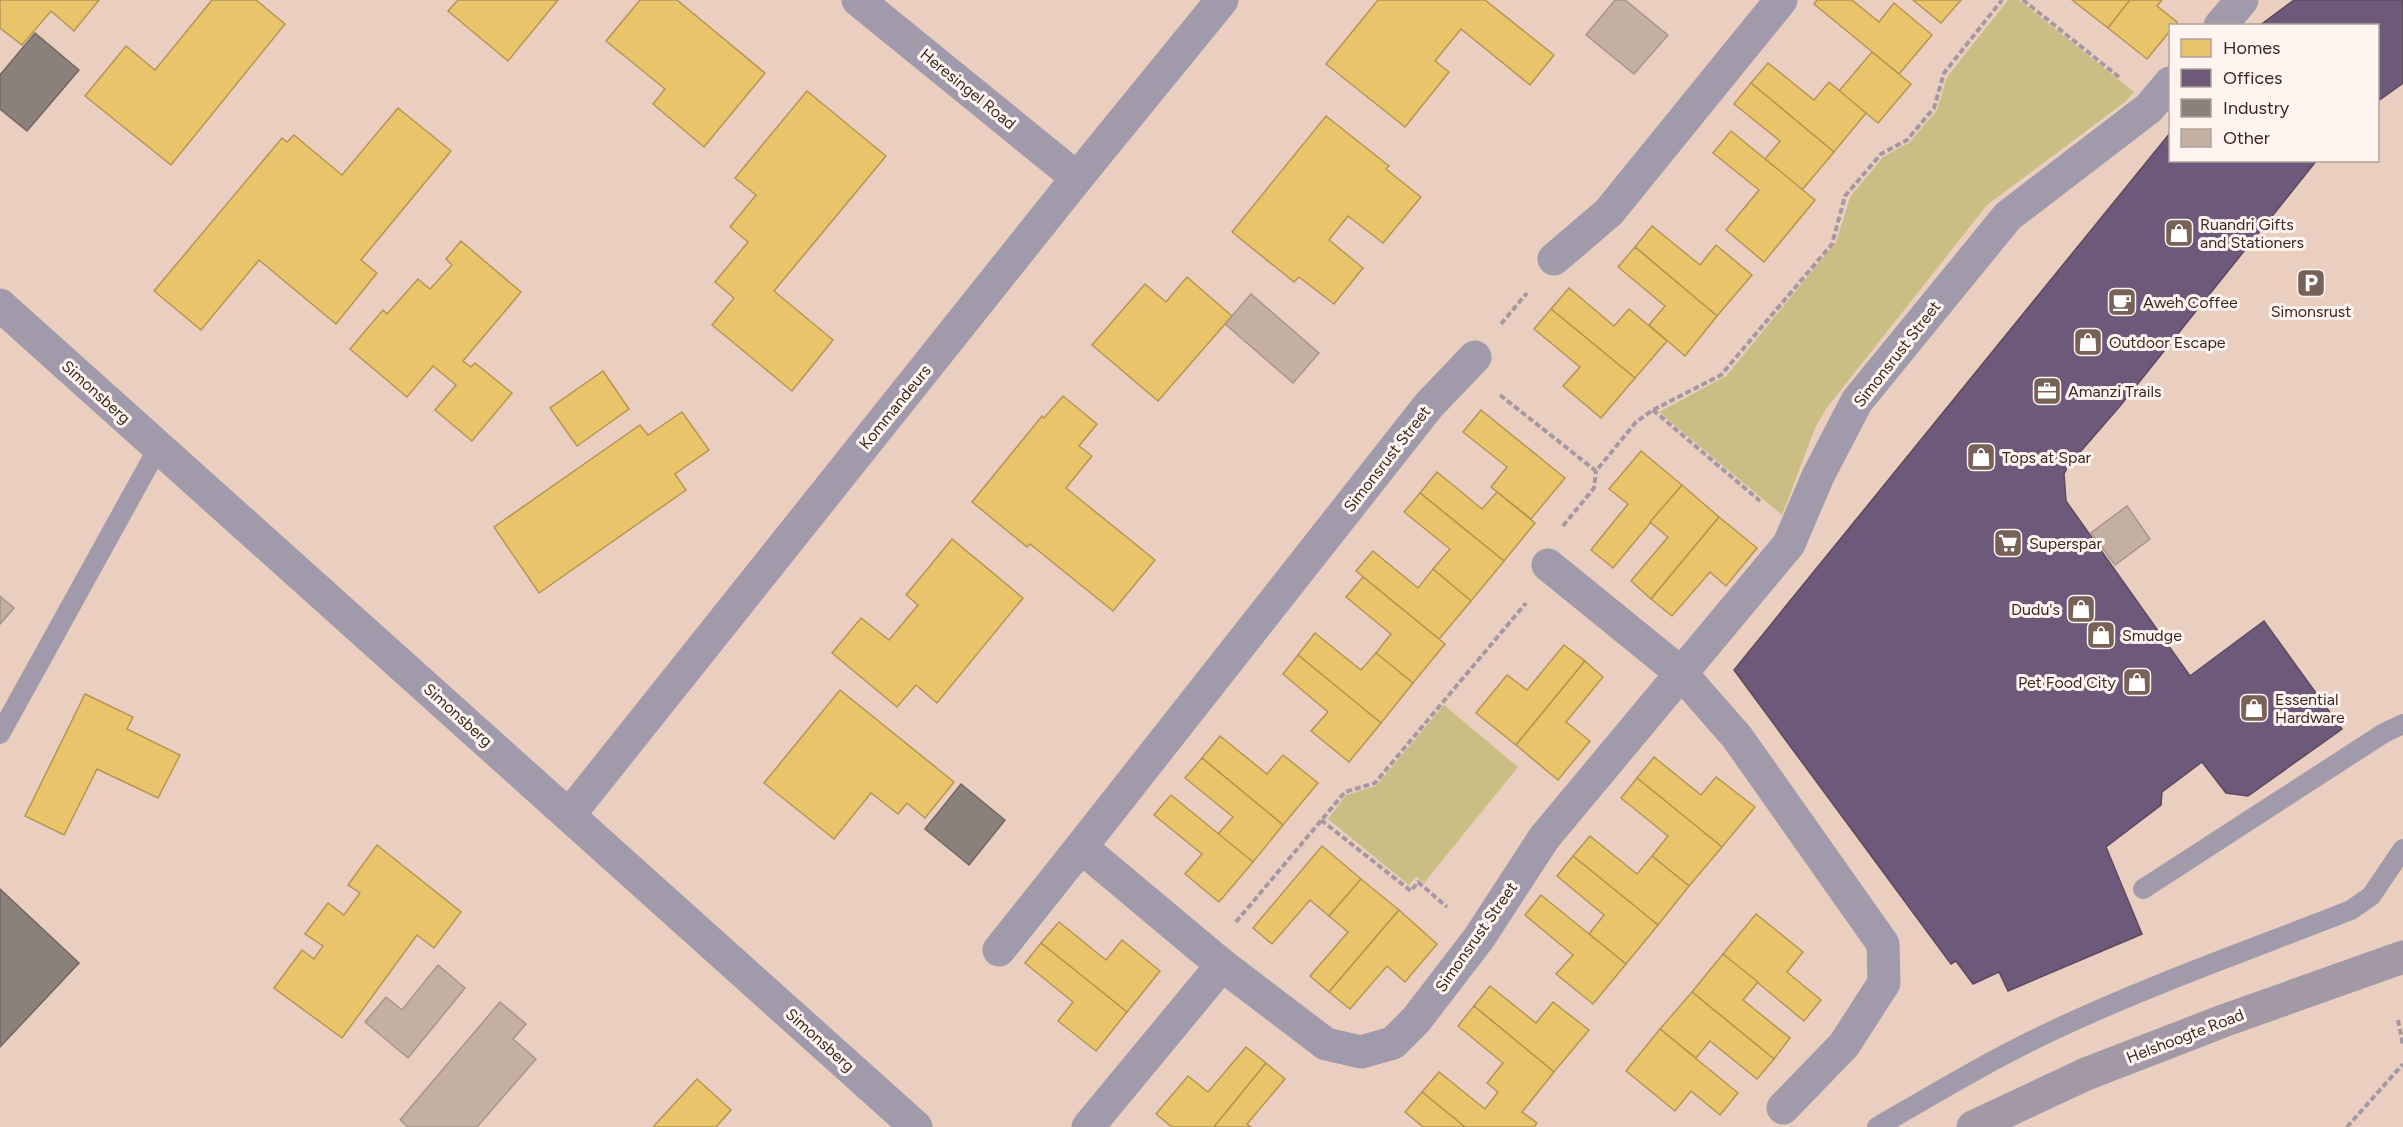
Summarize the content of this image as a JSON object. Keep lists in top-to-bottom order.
{
  "streets": {
    "main road": ["Helshoogte Road"],
    "street": [
      "Heresingel Road",
      "Simonsrust Street",
      "Simonsberg",
      "Kommandeurs"
    ]
  },
  "crossings": [
    ["Heresingel Road", "Kommandeurs"],
    ["Simonsberg", "Kommandeurs"]
  ],
  "places": {
    "shop": [
      "Ruandri Gifts and Stationers",
      "Outdoor Escape",
      "Tops at Spar",
      "Dudu's",
      "Smudge",
      "Pet Food City",
      "Essential Hardware"
    ],
    "parking": ["Simonsrust"],
    "cafe": ["Aweh Coffee"],
    "office": ["Amanzi Trails"],
    "supermarket": ["Superspar"]
  },
  "legend": [
    "Homes",
    "Offices",
    "Industry",
    "Other"
  ]
}
